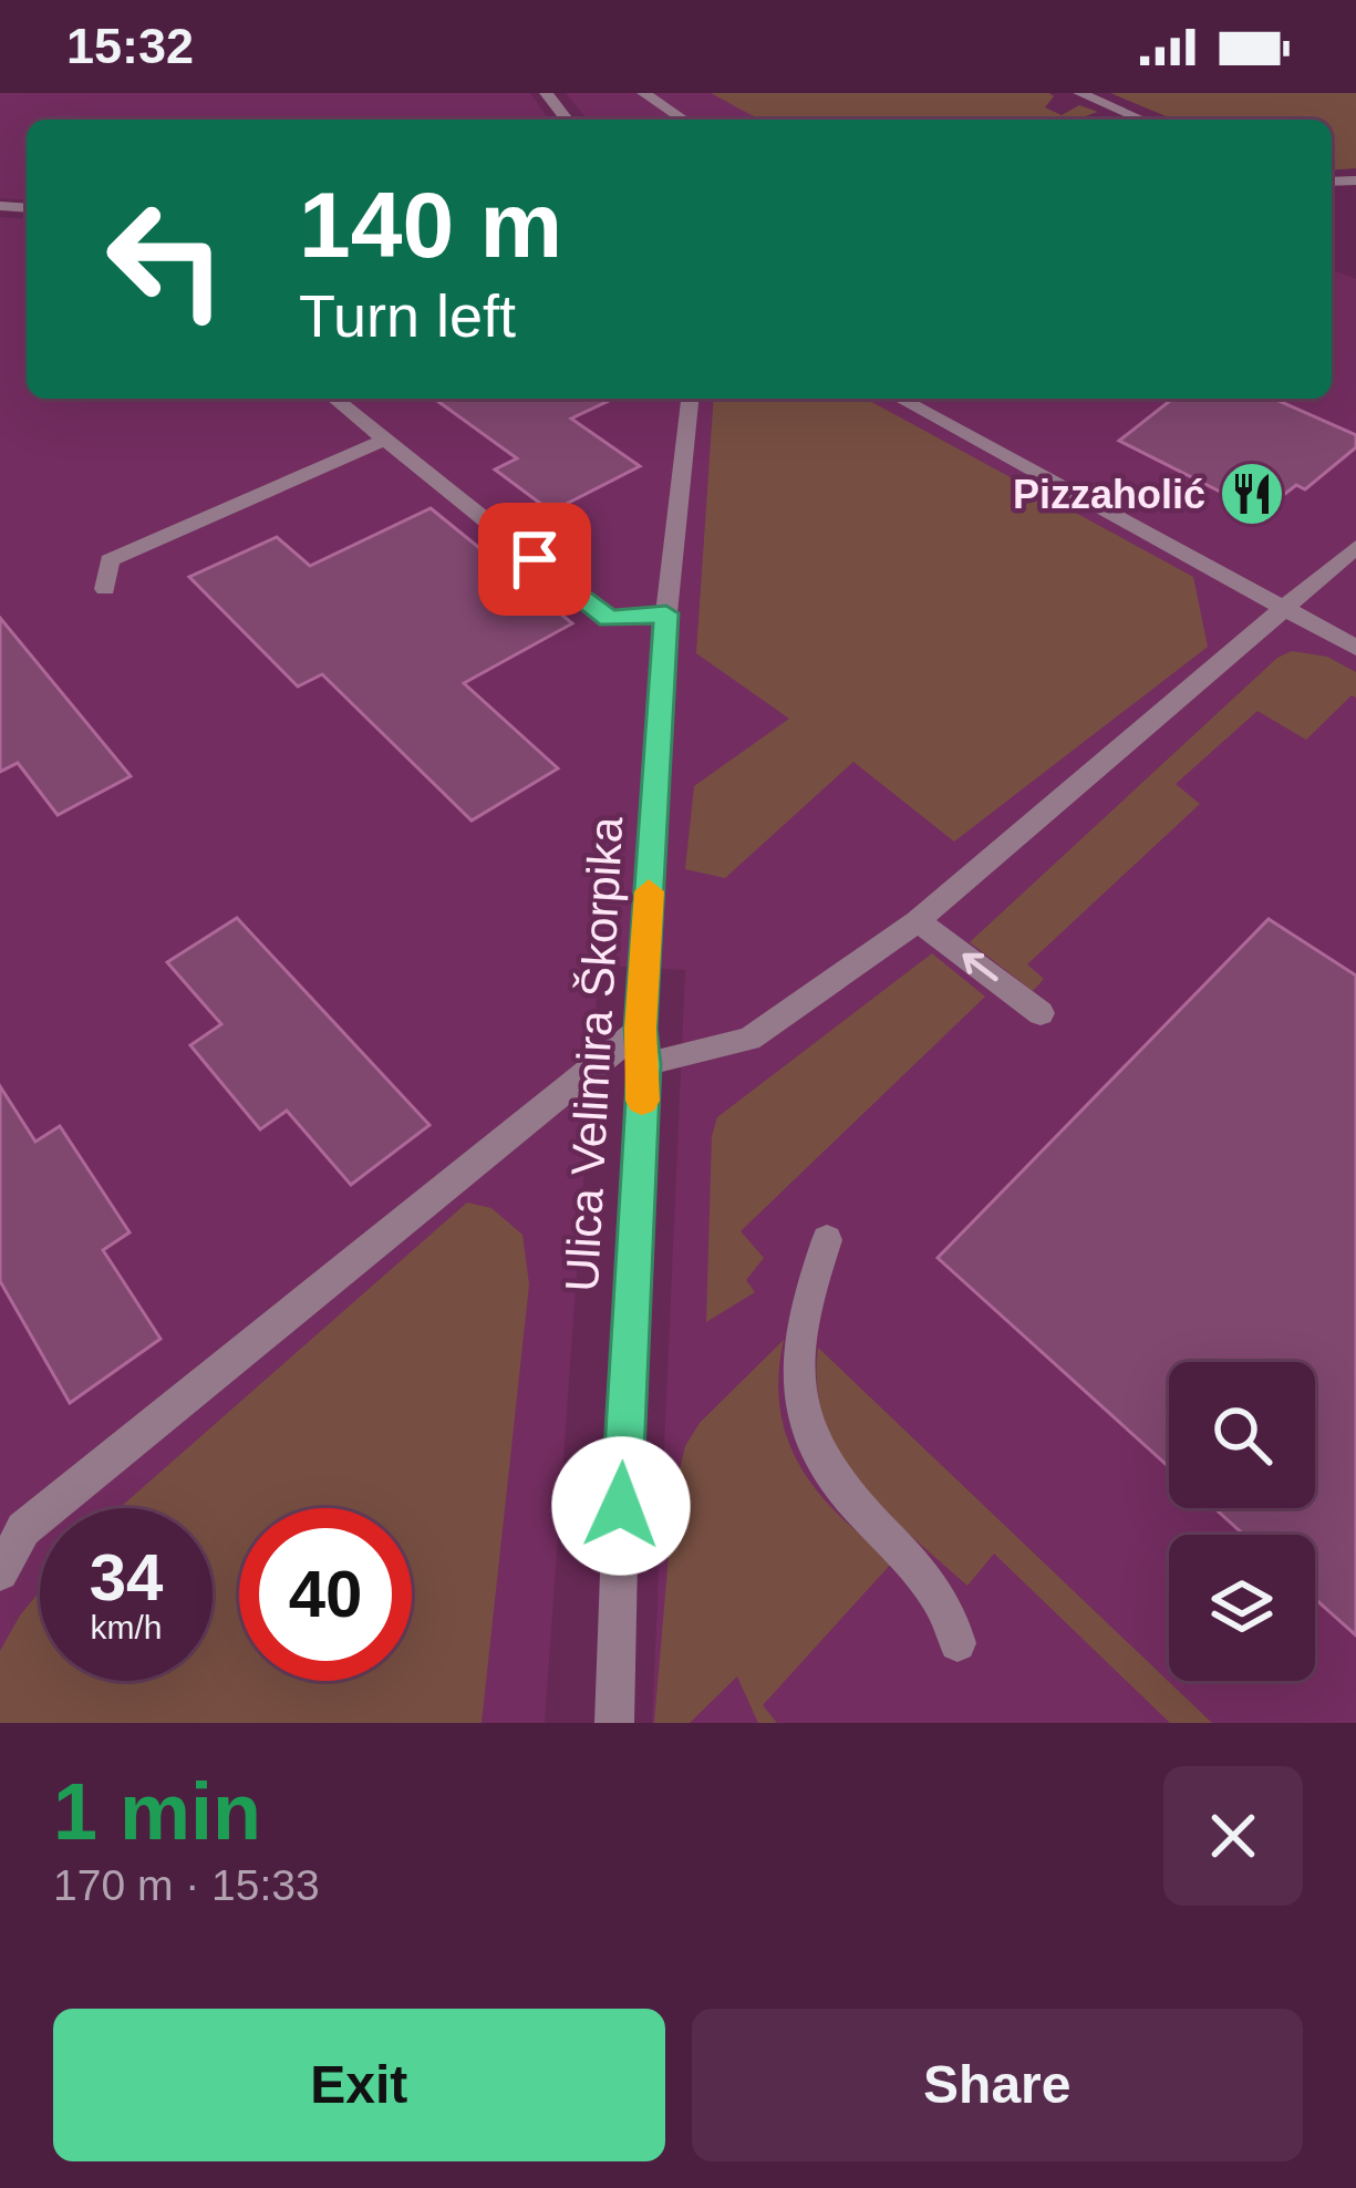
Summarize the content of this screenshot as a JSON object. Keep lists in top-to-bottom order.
{
  "streets": {
    "street": ["Ulica Velimira Škorpika"]
  },
  "places": {
    "restaurant": ["Pizzaholić"]
  },
  "page": {
    "status": "15:32",
    "turn": ["140 m", "Turn left"],
    "speed": "34 km/h",
    "limit": "40",
    "heading": ["1 min", "170 m · 15:33"],
    "buttons": ["Exit", "Share"]
  }
}
